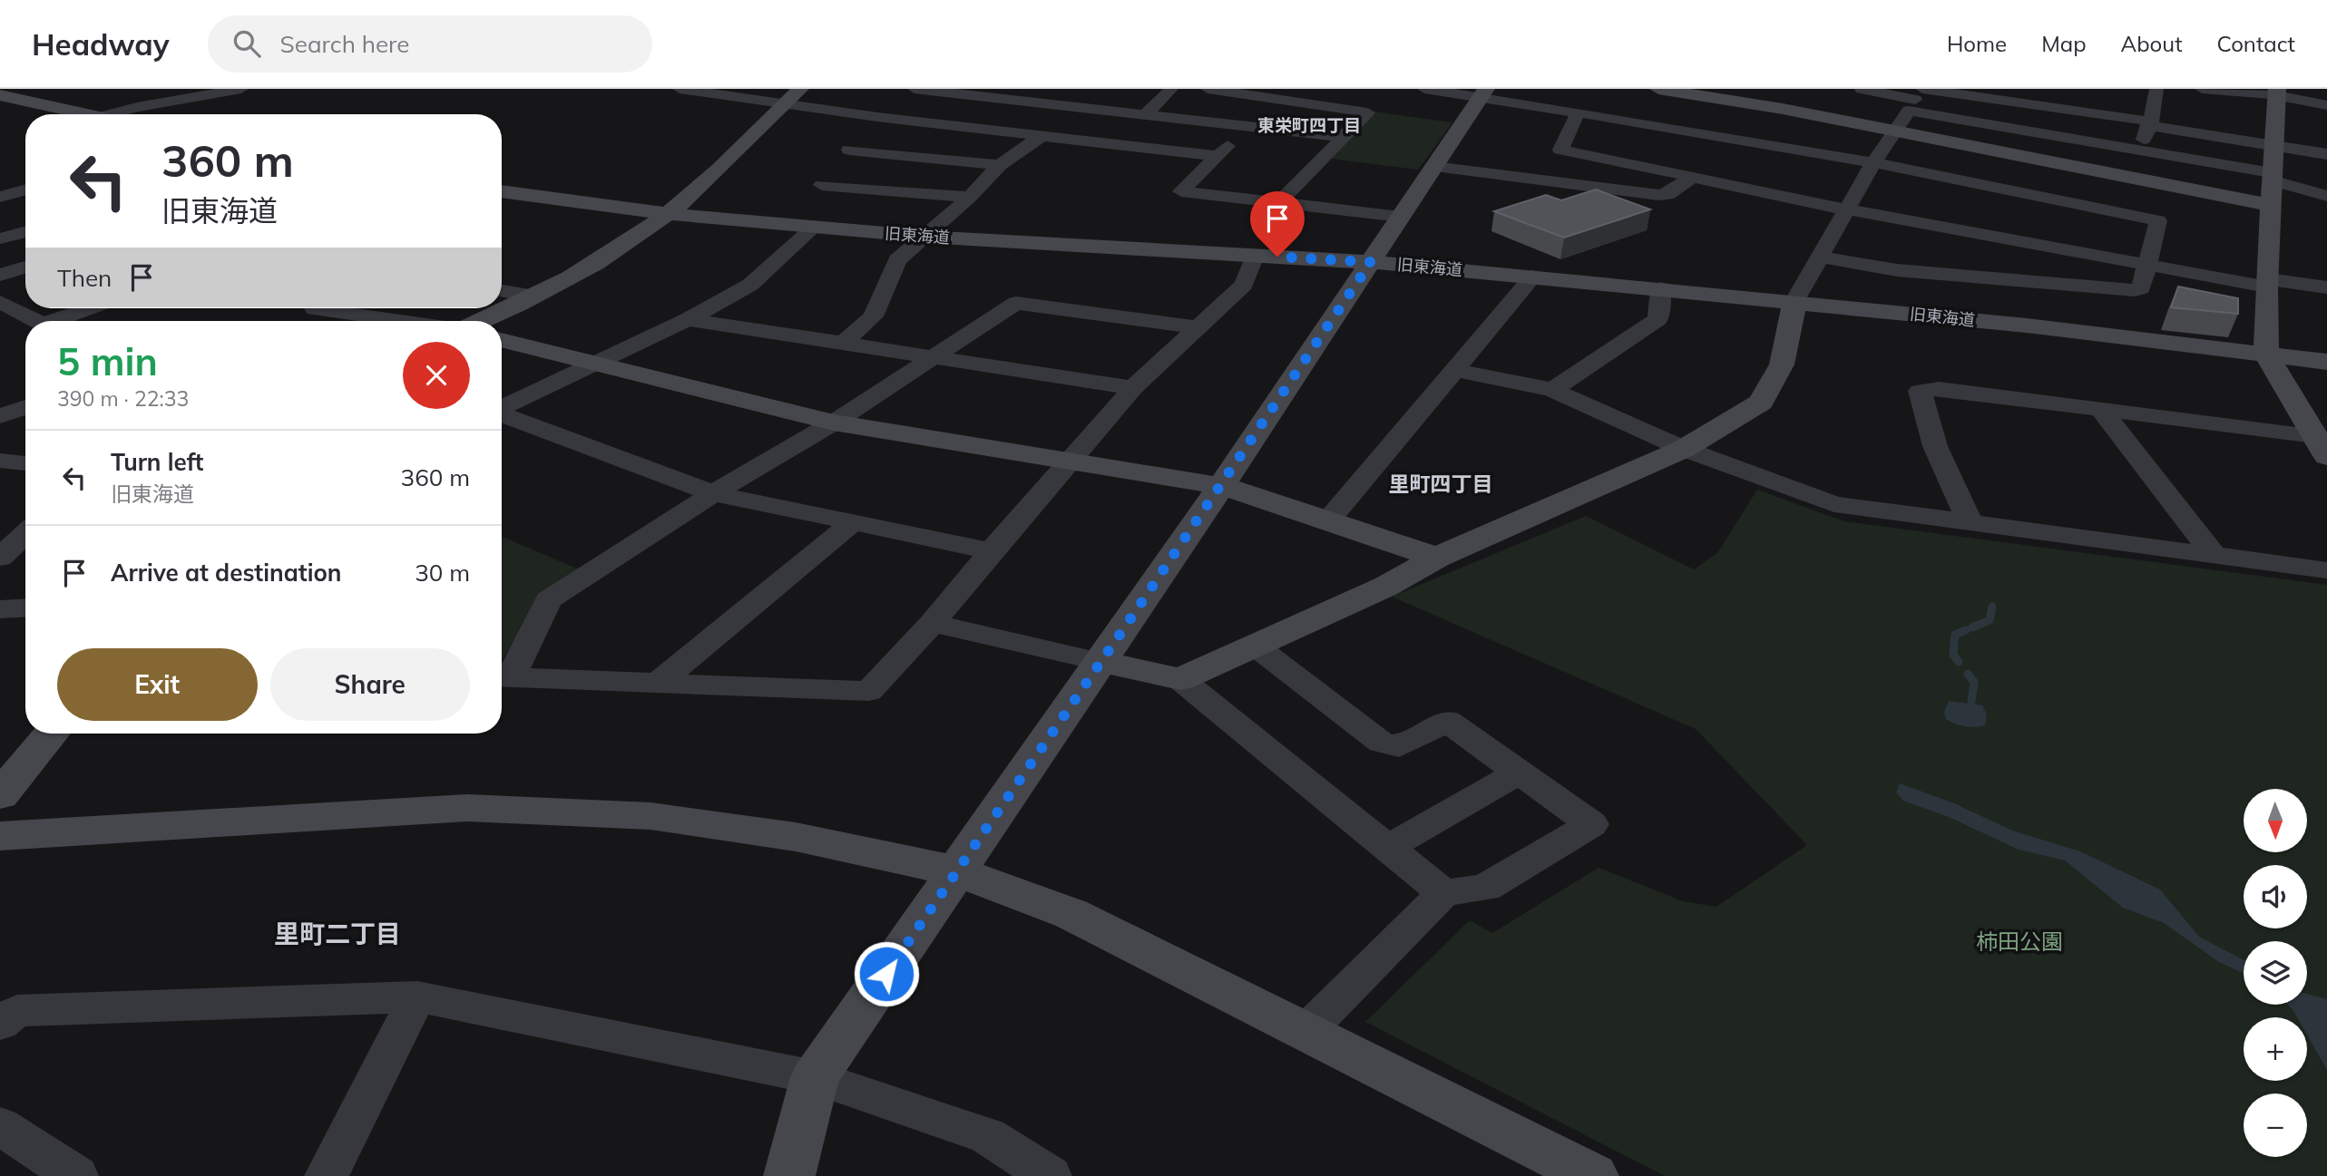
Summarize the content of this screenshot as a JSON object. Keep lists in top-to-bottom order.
{
  "streets": {
    "street": ["旧東海道"]
  },
  "districts": ["東栄町四丁目", "里町四丁目", "里町二丁目"],
  "parks": ["柿田公園"],
  "north": "bottom",
  "page": {
    "header": "Headway",
    "search": "Search here",
    "nav": [
      "Home",
      "Map",
      "About",
      "Contact"
    ],
    "turn": ["360 m", "旧東海道"],
    "then": "Then",
    "heading": ["5 min", "390 m · 22:33"],
    "list": [
      {
        "name": "Turn left",
        "note": "旧東海道",
        "value": "360 m"
      },
      {
        "name": "Arrive at destination",
        "value": "30 m"
      }
    ],
    "buttons": ["Exit", "Share"],
    "map_buttons": ["+", "−"]
  }
}
